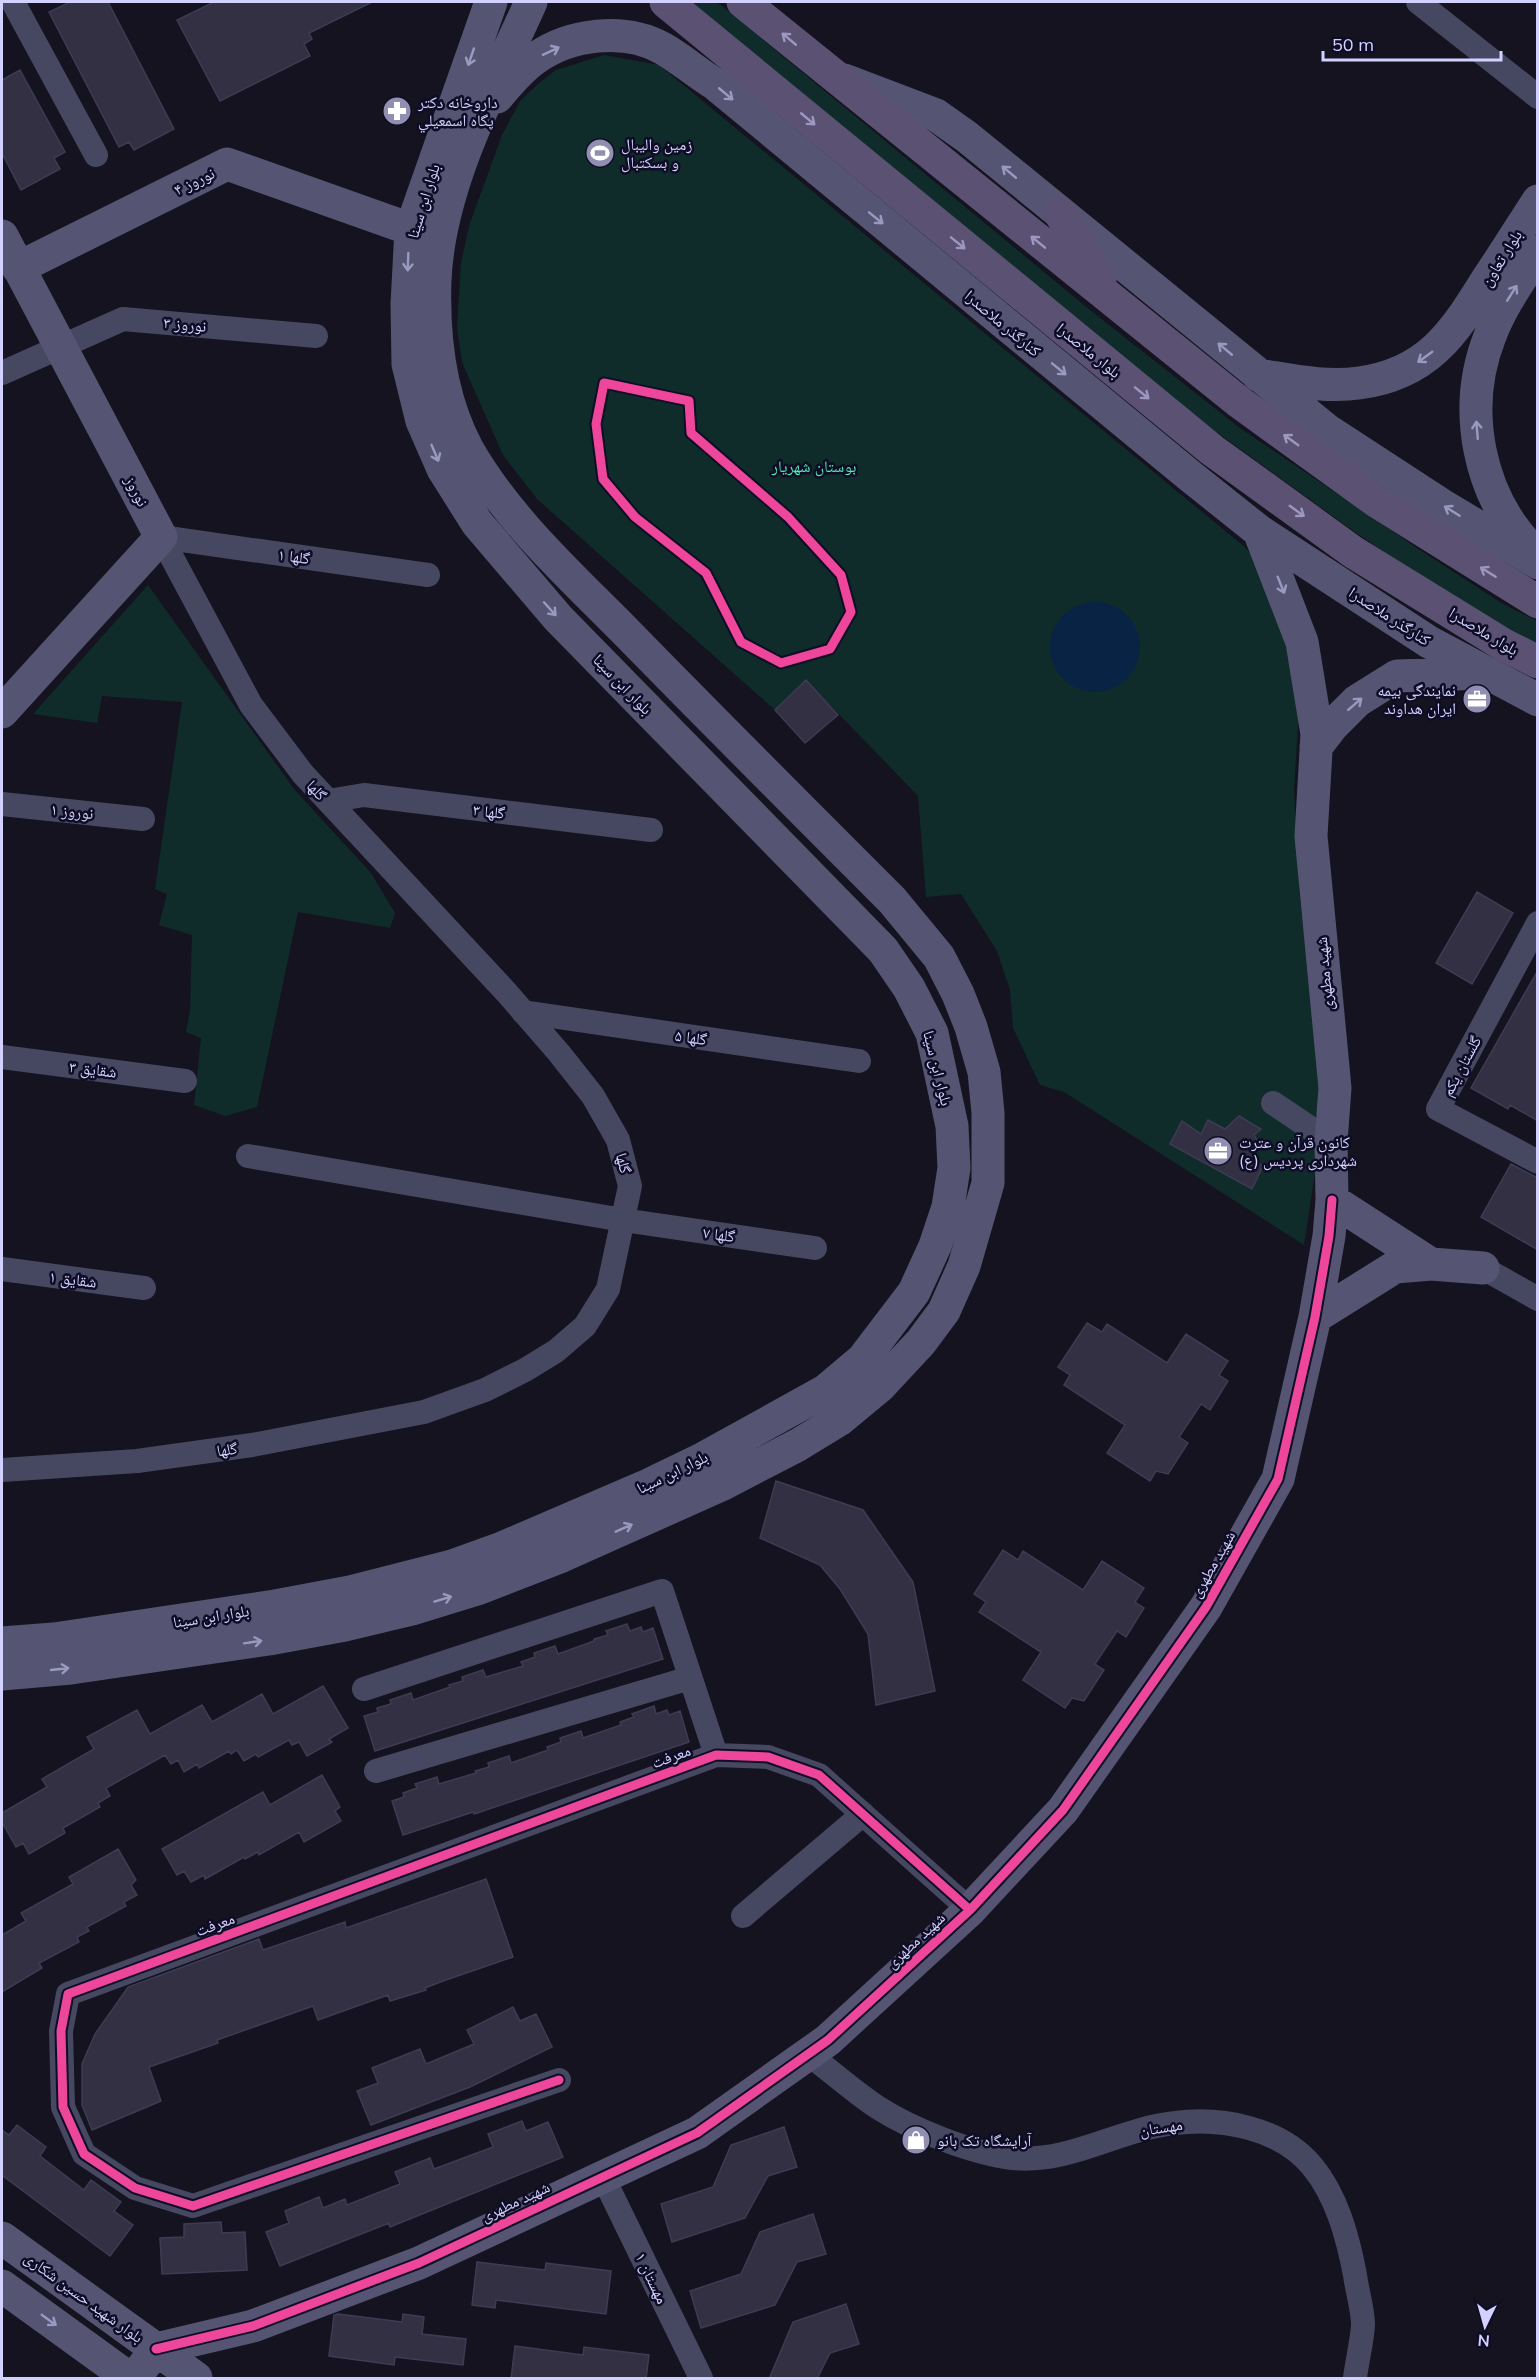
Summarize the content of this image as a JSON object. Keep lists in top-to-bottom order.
{
  "streets": {
    "main road": [
      "نوروز ۴",
      "بلوار ابن سینا",
      "بلوار تعاون",
      "کنارگذر ملاصدرا",
      "بلوار ملاصدرا",
      "نوروز",
      "شهید مطهری",
      "بلوار شهید حسین شکاری"
    ],
    "street": [
      "نوروز ۳",
      "گلها ۱",
      "گلها",
      "نوروز ۱",
      "گلها ۳",
      "گلها ۵",
      "گلستان یکم",
      "شقایق ۳",
      "گلها ۷",
      "شقایق ۱",
      "معرفت",
      "مهستان",
      "مهستان ۱"
    ]
  },
  "crossings": [
    ["نوروز ۴", "بلوار ابن سینا"],
    ["نوروز ۴", "نوروز"],
    ["بلوار ابن سینا", "کنارگذر ملاصدرا"],
    ["کنارگذر ملاصدرا", "شهید مطهری"],
    ["نوروز ۳", "نوروز"],
    ["نوروز", "گلها ۱"],
    ["نوروز", "گلها"],
    ["گلها ۱", "گلها"],
    ["گلها", "گلها ۳"],
    ["گلها", "گلها ۵"],
    ["گلها", "گلها ۷"],
    ["شهید مطهری", "معرفت"],
    ["شهید مطهری", "مهستان"],
    ["شهید مطهری", "مهستان ۱"],
    ["شهید مطهری", "بلوار شهید حسین شکاری"]
  ],
  "parks": ["بوستان شهریار"],
  "places": {
    "pharmacy": ["داروخانه دكتر پگاه اسمعيلي"],
    "sports": ["زمین والیبال و بسکتبال"],
    "office": ["نمایندگی بیمه ایران هداوند", "کانون قرآن و عترت (ع) شهرداری پردیس"],
    "shop": ["آرایشگاه تک بانو"]
  },
  "scale_bar": "50 m",
  "north": "bottom"
}
